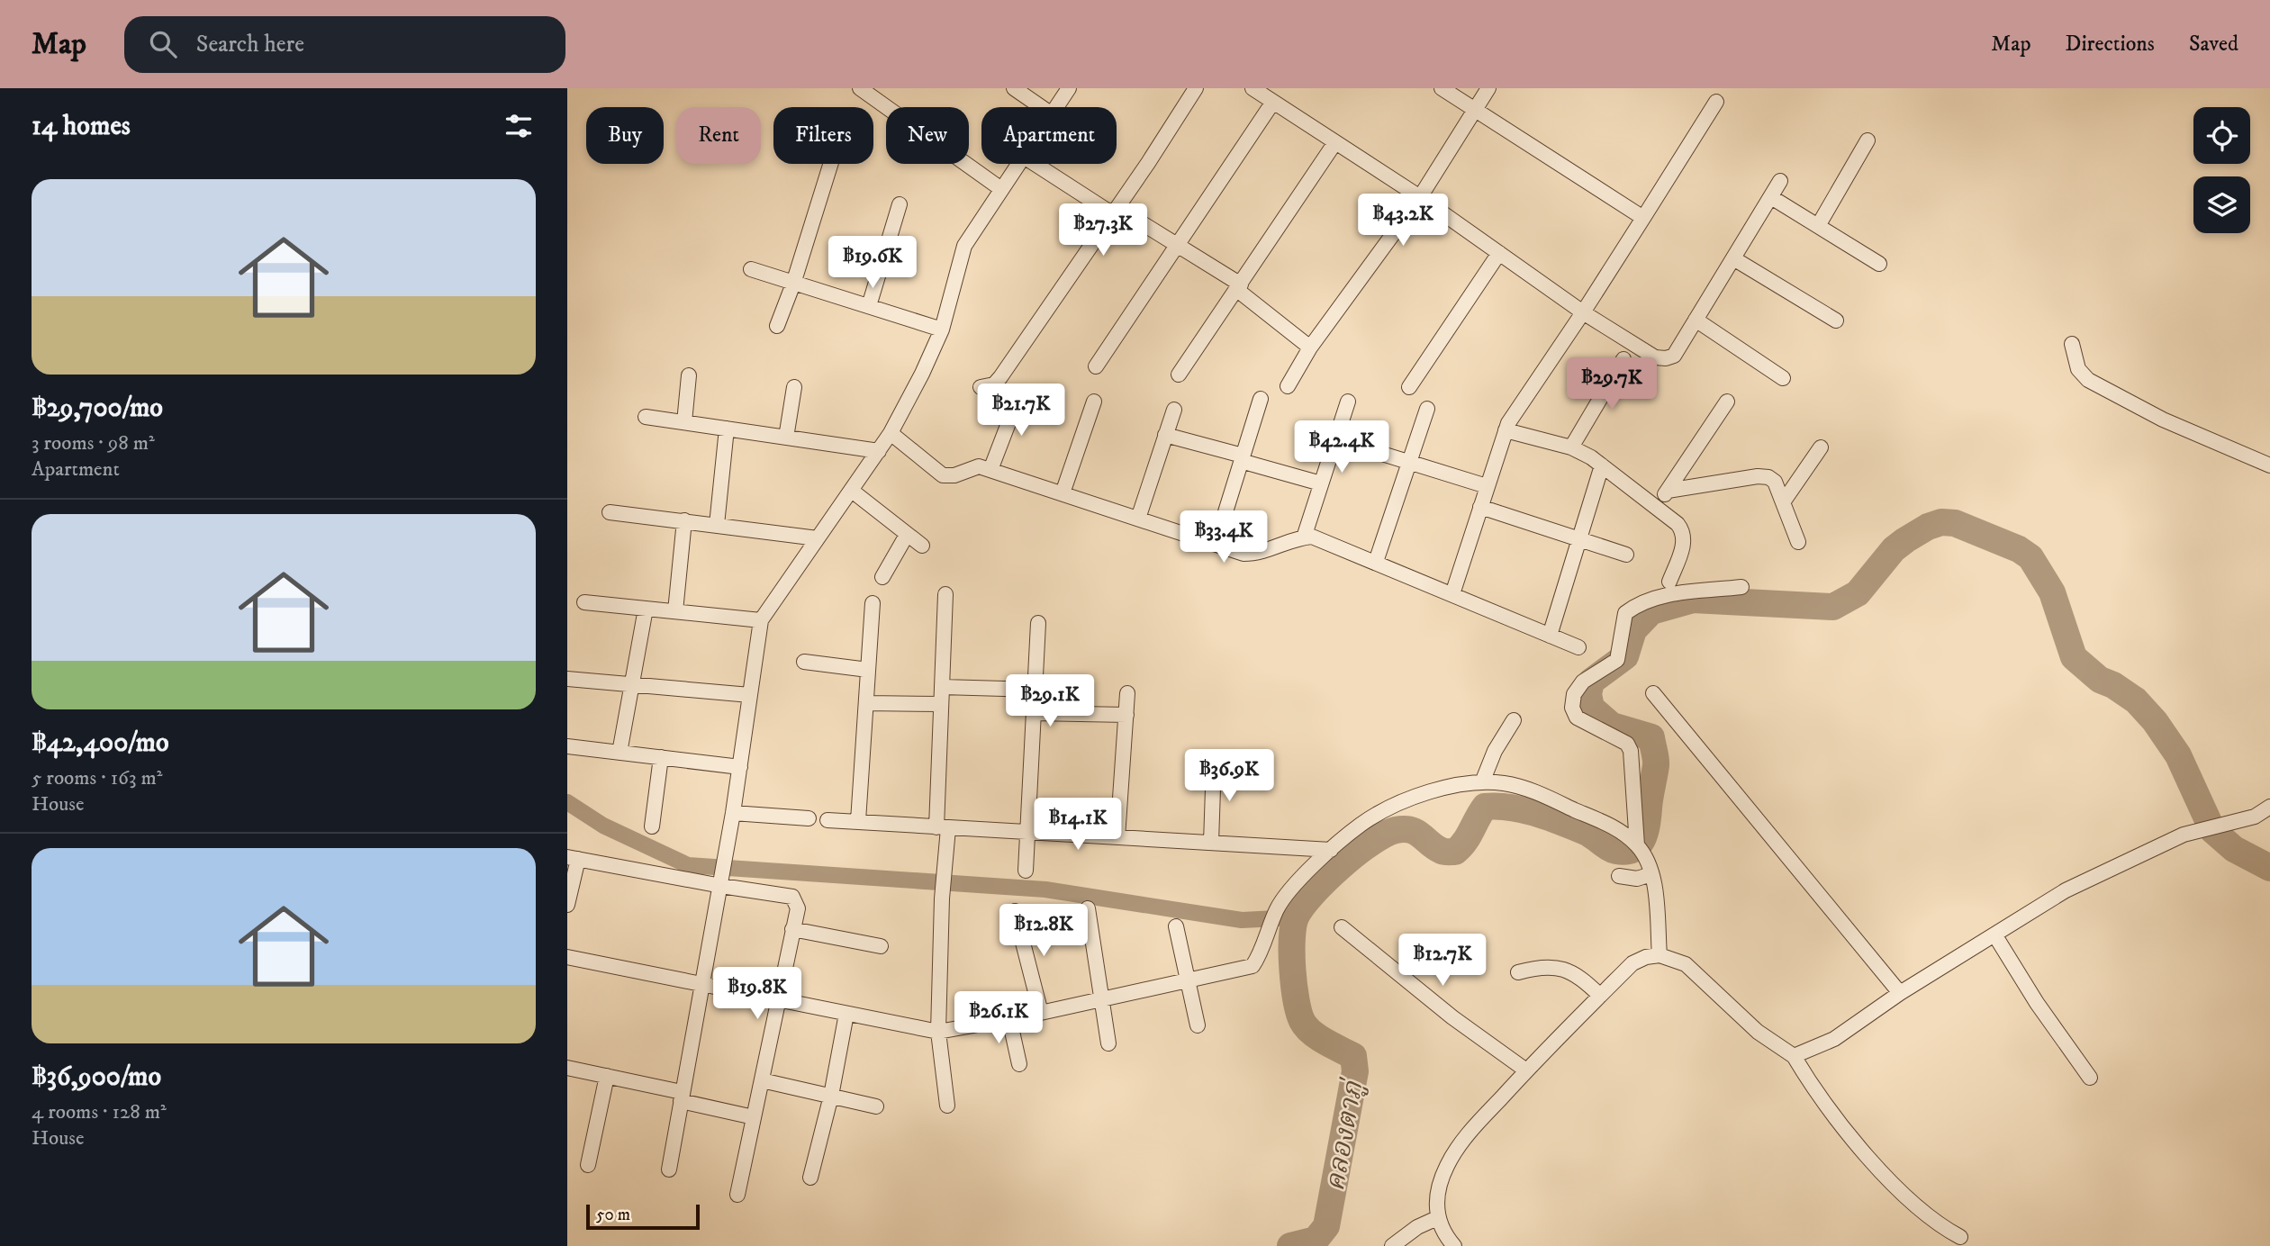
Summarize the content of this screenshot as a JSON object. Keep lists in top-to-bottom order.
{
  "water": ["คลองตาภู่"],
  "scale_bar": "50 m",
  "page": {
    "header": "Map",
    "search": "Search here",
    "nav": ["Map", "Directions", "Saved"],
    "heading": "14 homes",
    "chip": [
      "Buy",
      "Rent",
      "Filters",
      "New",
      "Apartment"
    ],
    "list": [
      {
        "name": "฿29,700/mo",
        "note": "3 rooms · 98 m² · Apartment"
      },
      {
        "name": "฿42,400/mo",
        "note": "5 rooms · 163 m² · House"
      },
      {
        "name": "฿36,900/mo",
        "note": "4 rooms · 128 m² · House"
      }
    ],
    "price": [
      "฿43.2K",
      "฿27.3K",
      "฿19.6K",
      "฿29.7K",
      "฿21.7K",
      "฿42.4K",
      "฿33.4K",
      "฿29.1K",
      "฿36.9K",
      "฿14.1K",
      "฿12.8K",
      "฿12.7K",
      "฿19.8K",
      "฿26.1K"
    ],
    "scale": "50 m"
  }
}
